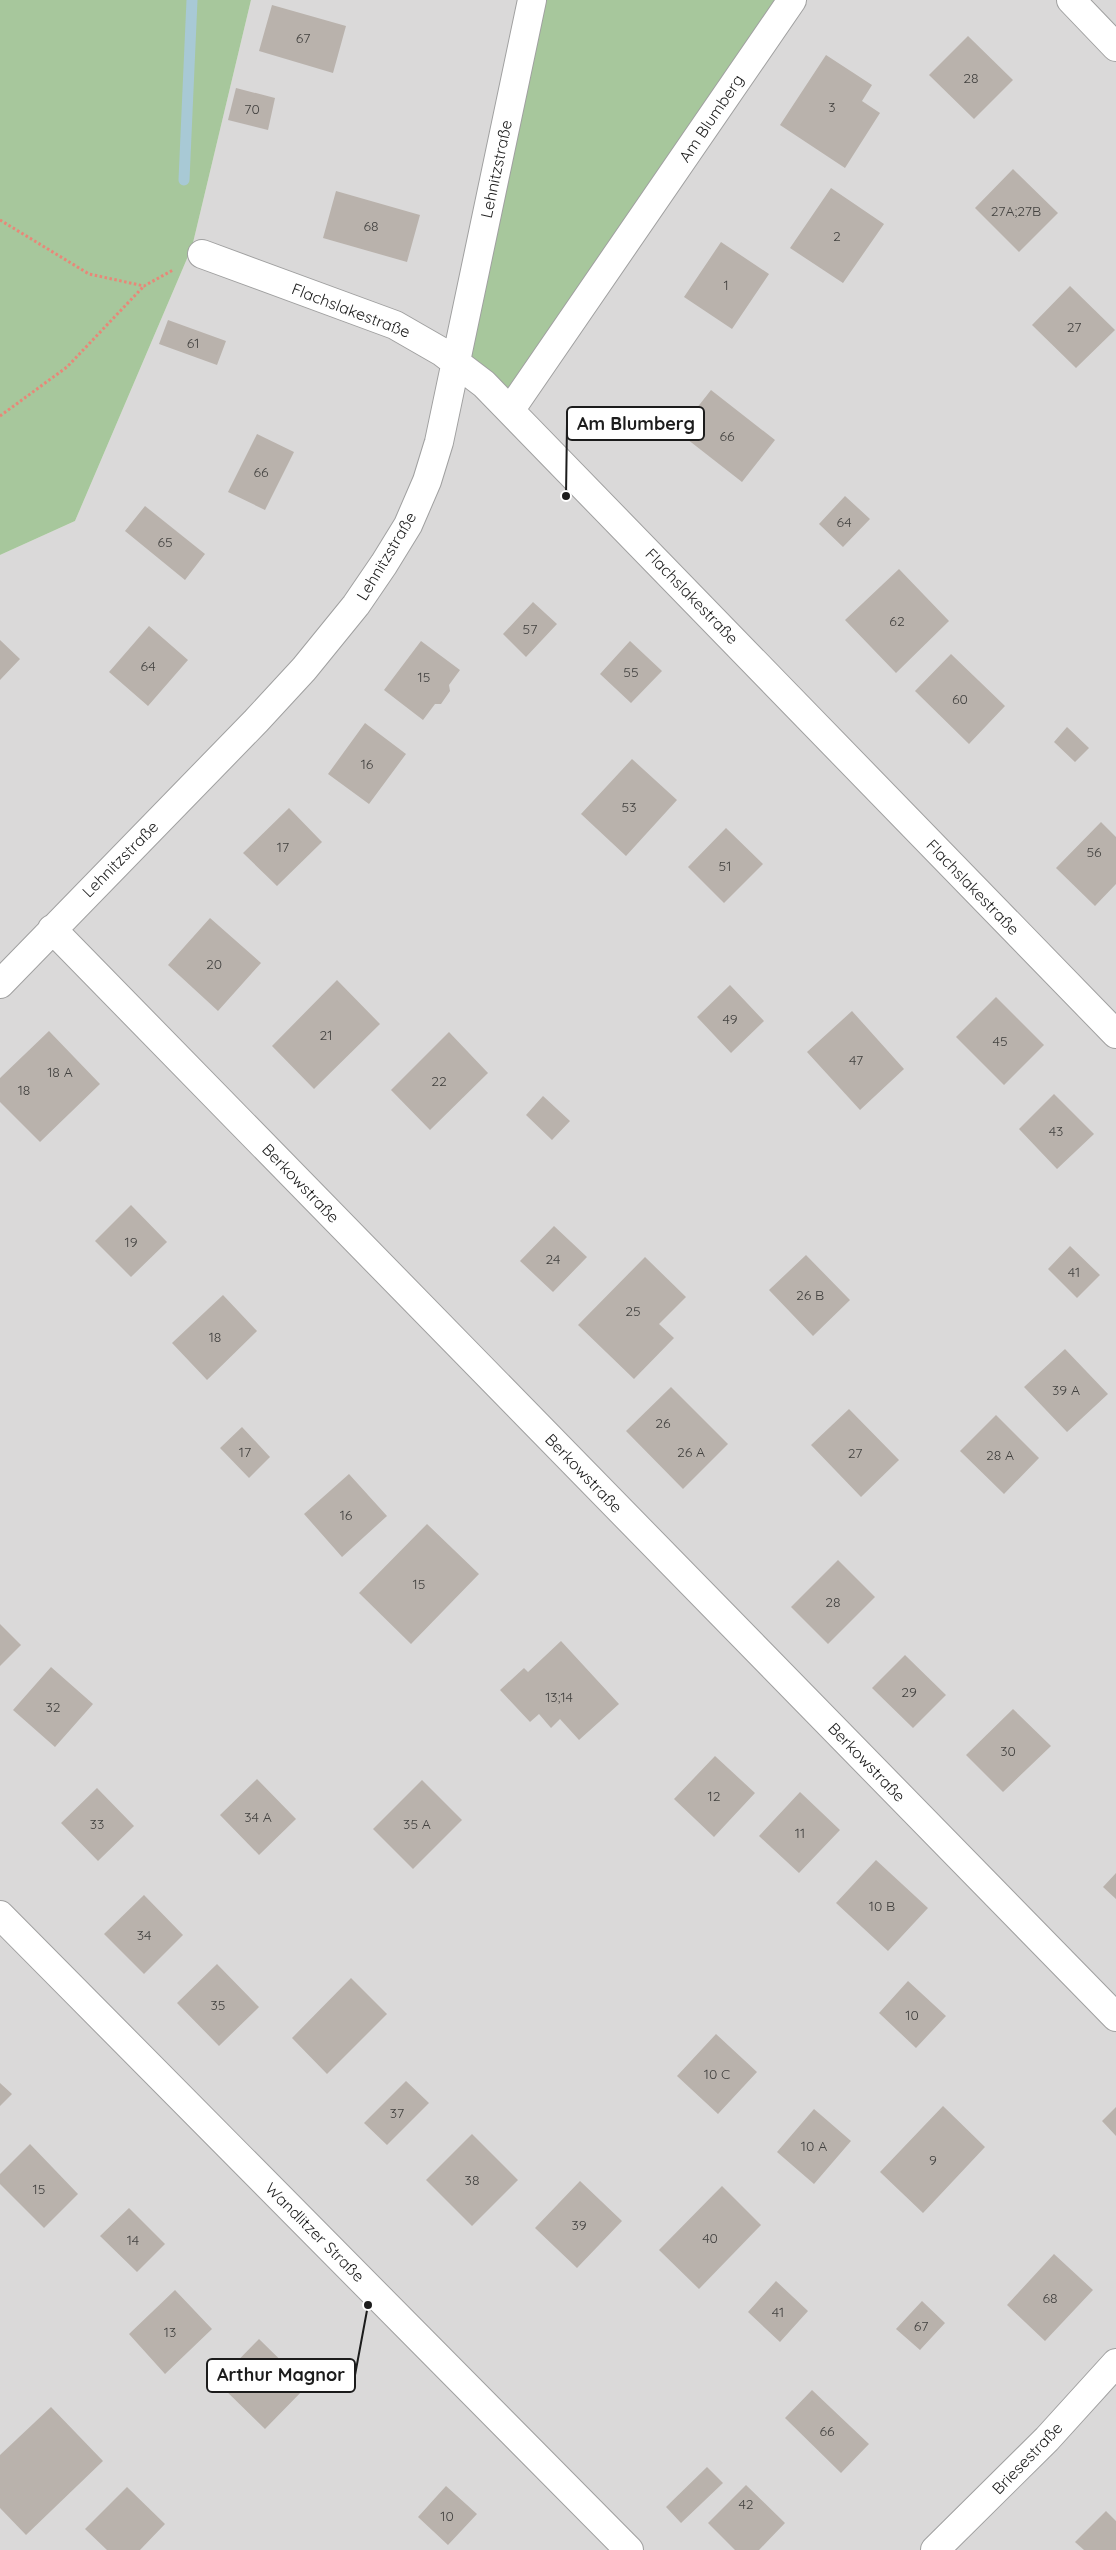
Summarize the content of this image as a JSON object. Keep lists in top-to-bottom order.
{
  "streets": {
    "street": [
      "Am Blumberg",
      "Lehnitzstraße",
      "Flachslakestraße",
      "Berkowstraße",
      "Wandlitzer Straße",
      "Briesestraße"
    ]
  },
  "crossings": [
    ["Am Blumberg", "Flachslakestraße"],
    ["Lehnitzstraße", "Flachslakestraße"],
    ["Lehnitzstraße", "Berkowstraße"]
  ],
  "places": ["Am Blumberg", "Arthur Magnor"],
  "house_numbers": [
    "67",
    "28",
    "3",
    "70",
    "27A;27B",
    "68",
    "2",
    "1",
    "27",
    "61",
    "66",
    "66",
    "64",
    "65",
    "62",
    "57",
    "64",
    "55",
    "15",
    "60",
    "16",
    "53",
    "17",
    "56",
    "51",
    "20",
    "49",
    "21",
    "45",
    "47",
    "18 A",
    "22",
    "18",
    "43",
    "19",
    "24",
    "41",
    "26 B",
    "25",
    "18",
    "39 A",
    "26",
    "17",
    "26 A",
    "27",
    "28 A",
    "16",
    "15",
    "28",
    "29",
    "13;14",
    "32",
    "30",
    "12",
    "34 A",
    "33",
    "35 A",
    "11",
    "10 B",
    "34",
    "35",
    "10",
    "10 C",
    "37",
    "10 A",
    "9",
    "38",
    "15",
    "39",
    "40",
    "14",
    "68",
    "41",
    "67",
    "13",
    "66",
    "42",
    "10"
  ]
}
